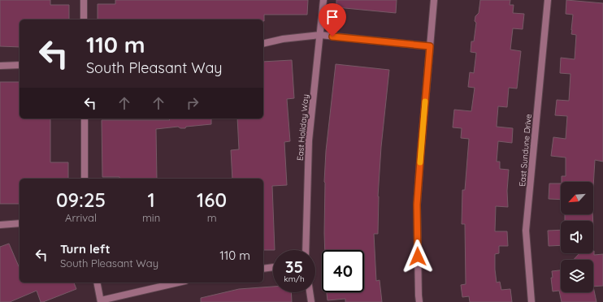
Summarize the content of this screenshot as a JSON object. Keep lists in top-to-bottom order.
{
  "streets": {
    "street": ["East Holiday Way", "East Sundune Drive"]
  },
  "north": "bottom left",
  "page": {
    "turn": ["110 m", "South Pleasant Way"],
    "eta": [
      "09:25",
      "Arrival",
      "1",
      "min",
      "160",
      "m"
    ],
    "list": [
      {
        "name": "Turn left",
        "note": "South Pleasant Way",
        "value": "110 m"
      }
    ],
    "speed": "35 km/h",
    "limit": "40"
  }
}
